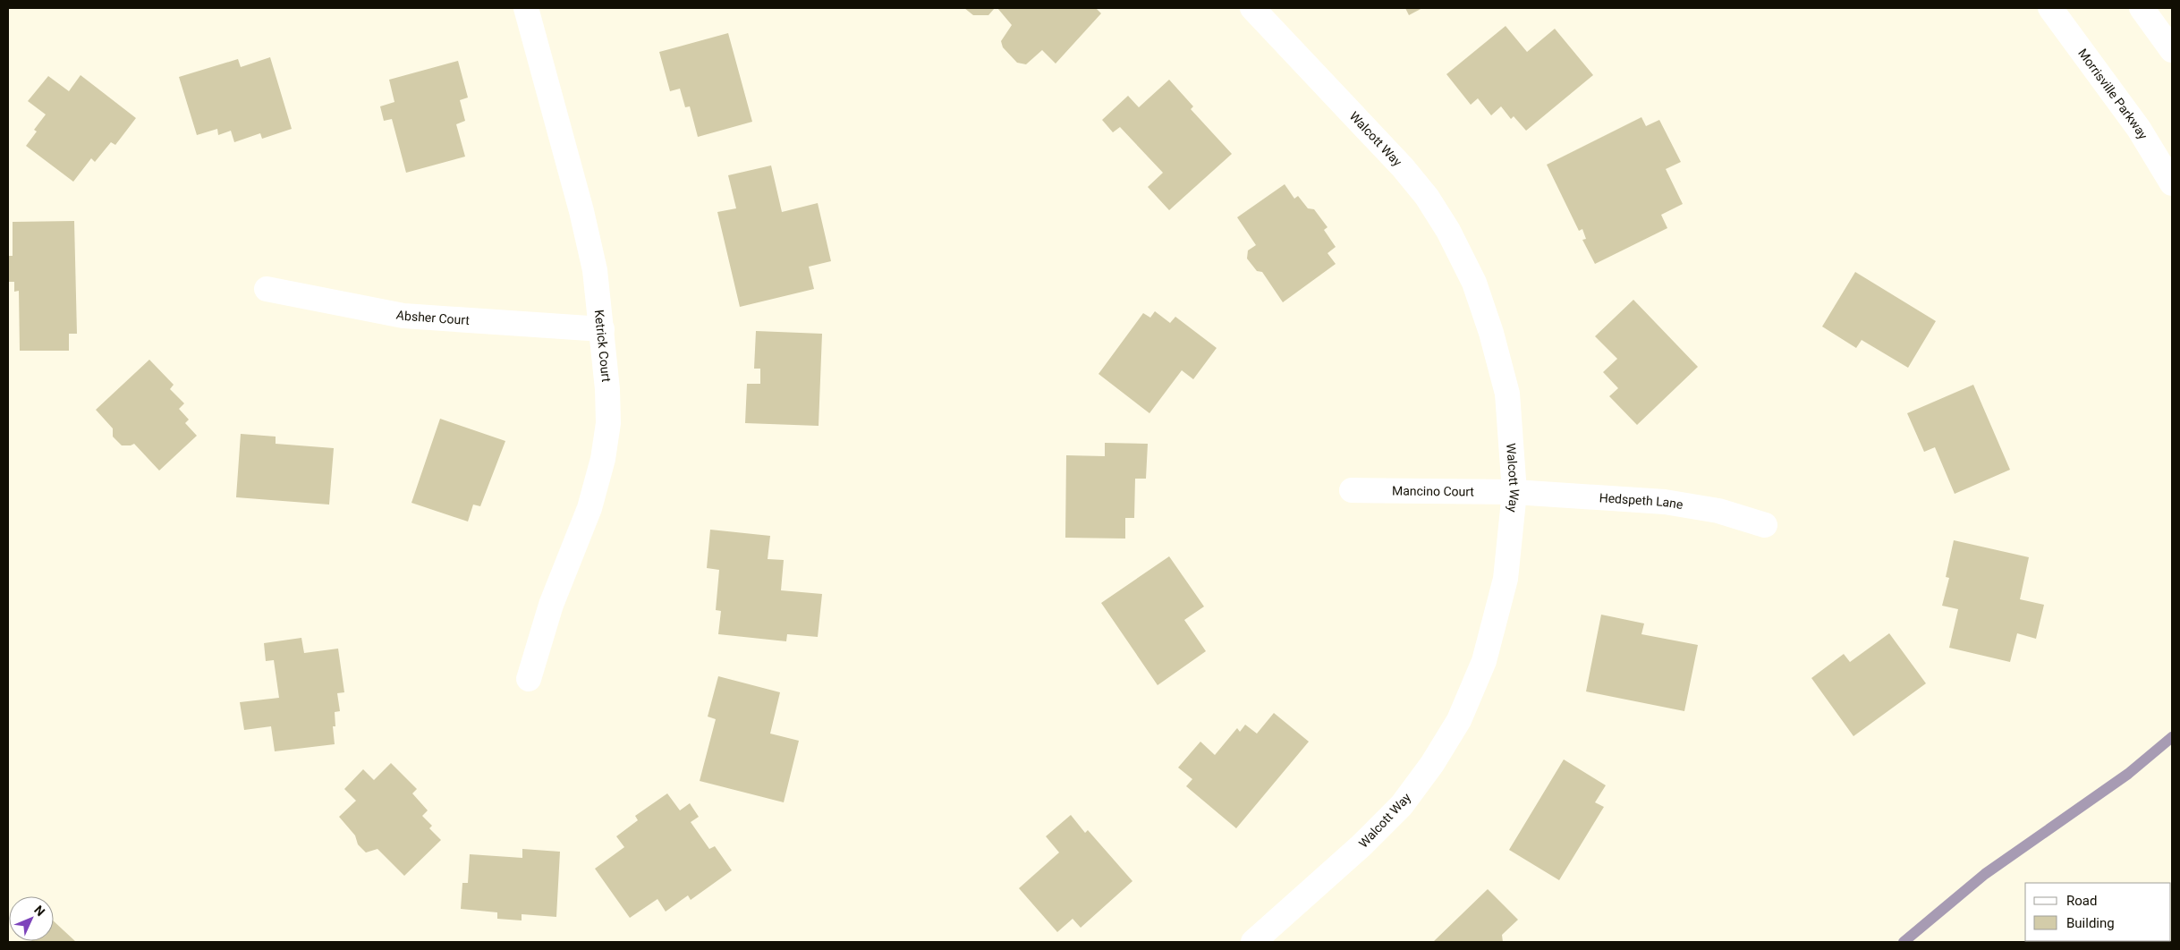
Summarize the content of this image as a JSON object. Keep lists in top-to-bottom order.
{
  "streets": {
    "street": [
      "Morrisville Parkway",
      "Walcott Way",
      "Absher Court",
      "Ketrick Court",
      "Mancino Court",
      "Hedspeth Lane"
    ]
  },
  "crossings": [
    ["Walcott Way", "Mancino Court"],
    ["Walcott Way", "Hedspeth Lane"],
    ["Absher Court", "Ketrick Court"],
    ["Mancino Court", "Hedspeth Lane"]
  ],
  "legend": ["Road", "Building"],
  "north": "top right"
}
